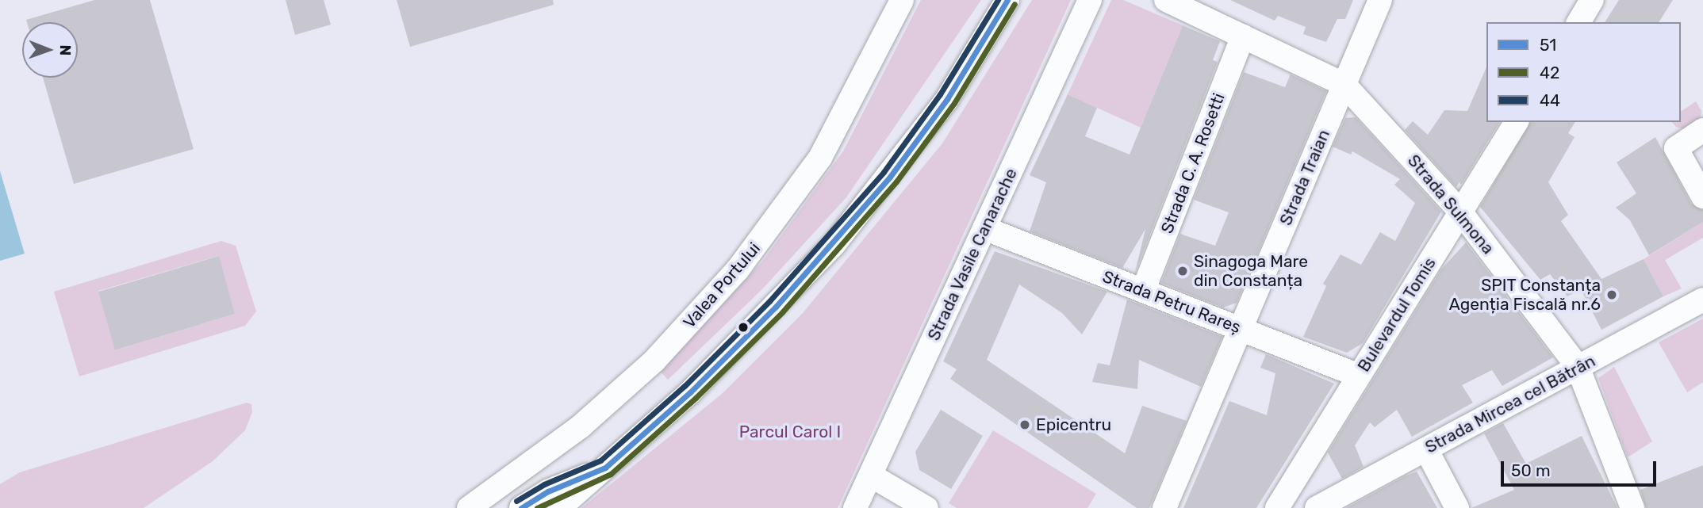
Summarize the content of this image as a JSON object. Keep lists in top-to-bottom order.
{
  "streets": {
    "street": [
      "Strada C. A. Rosetti",
      "Strada Traian",
      "Strada Sulmona",
      "Strada Vasile Canarache",
      "Valea Portului",
      "Strada Petru Rareș",
      "Bulevardul Tomis",
      "Strada Mircea cel Bătrân"
    ]
  },
  "crossings": [
    ["Strada C. A. Rosetti", "Strada Sulmona"],
    ["Strada C. A. Rosetti", "Strada Petru Rareș"],
    ["Strada Traian", "Strada Sulmona"],
    ["Strada Traian", "Strada Petru Rareș"],
    ["Strada Sulmona", "Bulevardul Tomis"],
    ["Strada Sulmona", "Strada Mircea cel Bătrân"],
    ["Strada Vasile Canarache", "Strada Petru Rareș"],
    ["Strada Petru Rareș", "Bulevardul Tomis"]
  ],
  "parks": ["Parcul Carol I"],
  "places": ["Sinagoga Mare din Constanța", "SPIT Constanța Agenția Fiscală nr.6", "Epicentru"],
  "lines": ["transit line 51", "transit line 44", "transit line 42"],
  "legend": ["51", "42", "44"],
  "scale_bar": "50 m",
  "north": "right"
}
